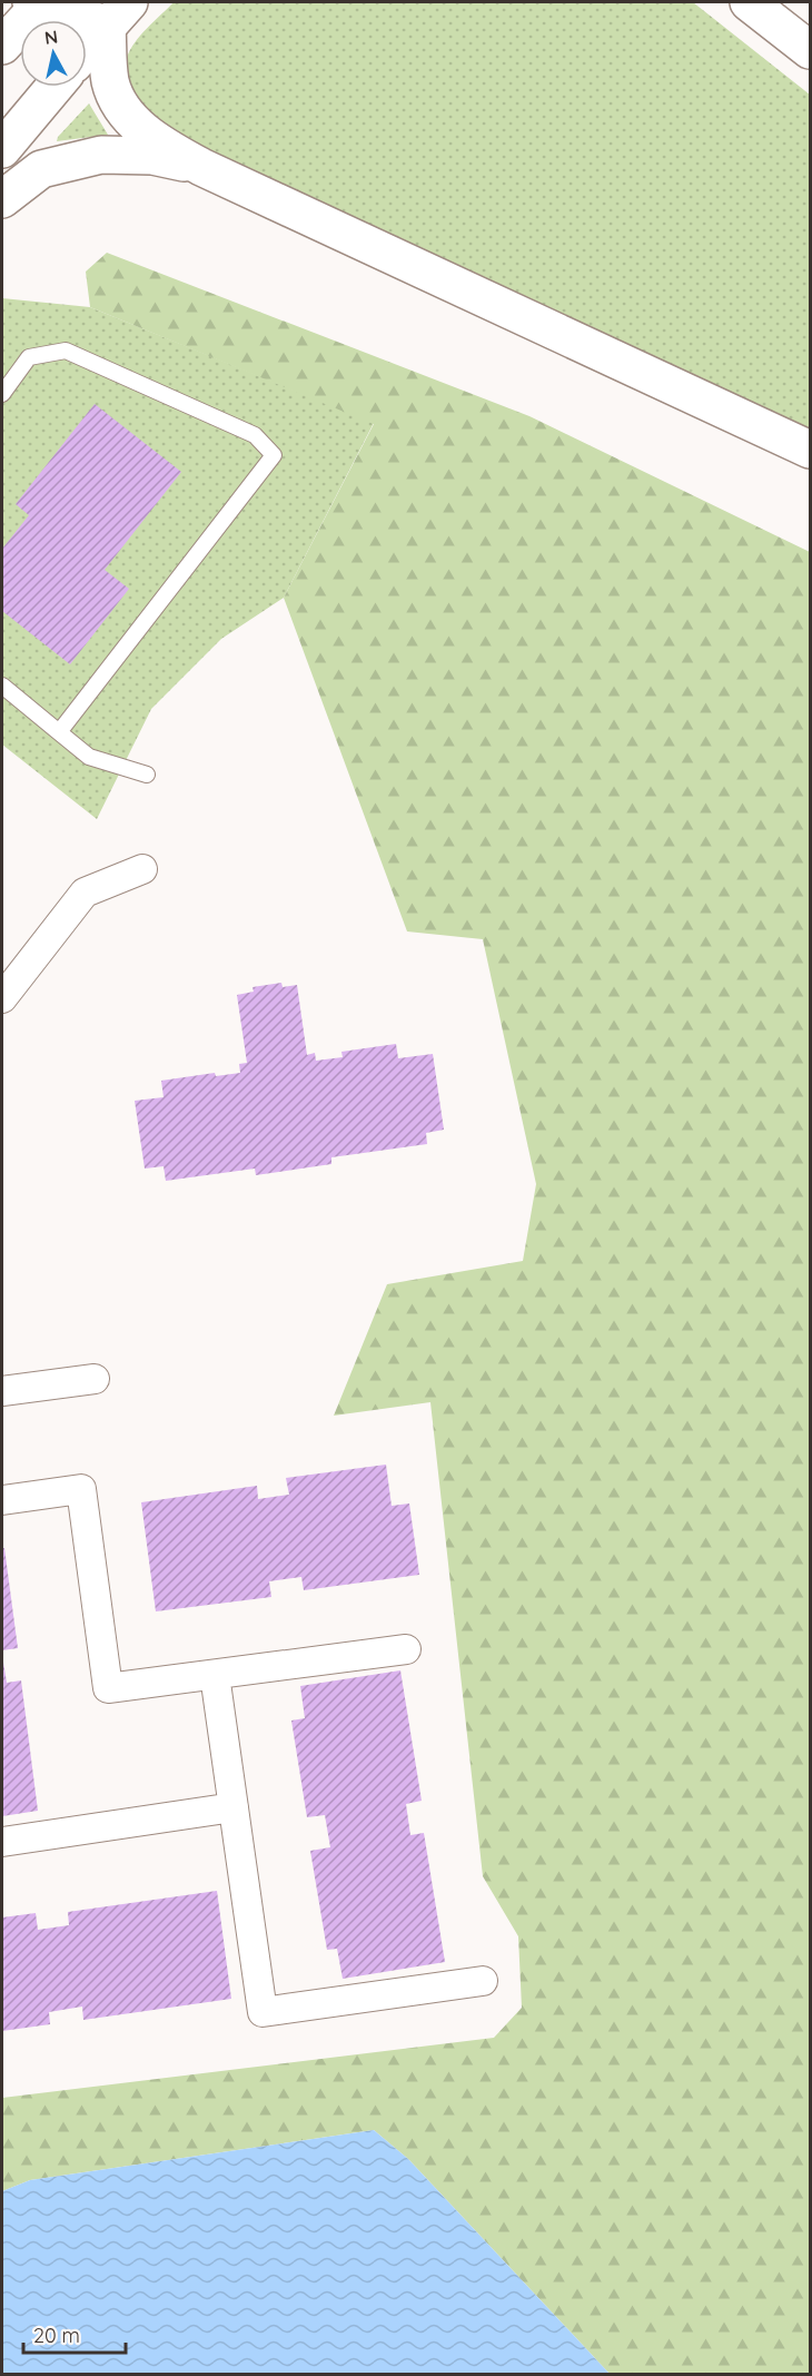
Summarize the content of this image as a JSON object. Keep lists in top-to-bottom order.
{
  "scale_bar": "20 m",
  "north": "top"
}
